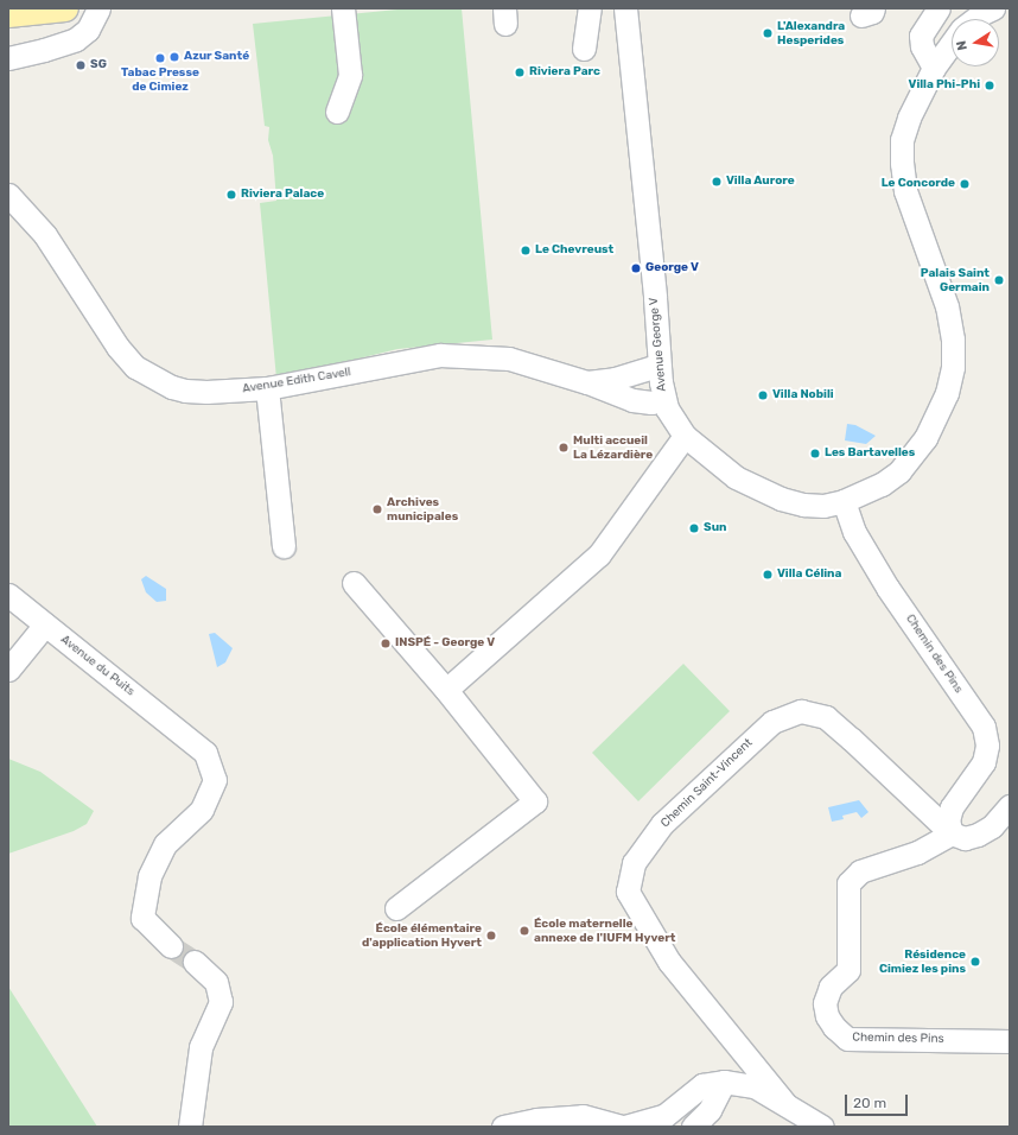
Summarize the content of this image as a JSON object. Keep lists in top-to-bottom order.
{
  "streets": {
    "street": [
      "Avenue George V",
      "Avenue Edith Cavell",
      "Chemin des Pins",
      "Avenue du Puits",
      "Chemin Saint-Vincent"
    ]
  },
  "crossings": [
    ["Avenue George V", "Avenue Edith Cavell"],
    ["Avenue George V", "Chemin des Pins"],
    ["Chemin des Pins", "Chemin Saint-Vincent"]
  ],
  "places": [
    "L'Alexandra Hesperides",
    "Azur Santé",
    "Tabac Presse de Cimiez",
    "SG",
    "Riviera Parc",
    "Villa Phi-Phi",
    "Villa Aurore",
    "Le Concorde",
    "Riviera Palace",
    "Le Chevreust",
    "George V",
    "Palais Saint Germain",
    "Villa Nobili",
    "Multi accueil La Lézardière",
    "Les Bartavelles",
    "Archives municipales",
    "Sun",
    "Villa Célina",
    "INSPÉ - George V",
    "École maternelle annexe de l'IUFM Hyvert",
    "École élémentaire d'application Hyvert",
    "Résidence Cimiez les pins"
  ],
  "scale_bar": "20 m",
  "north": "left"
}
